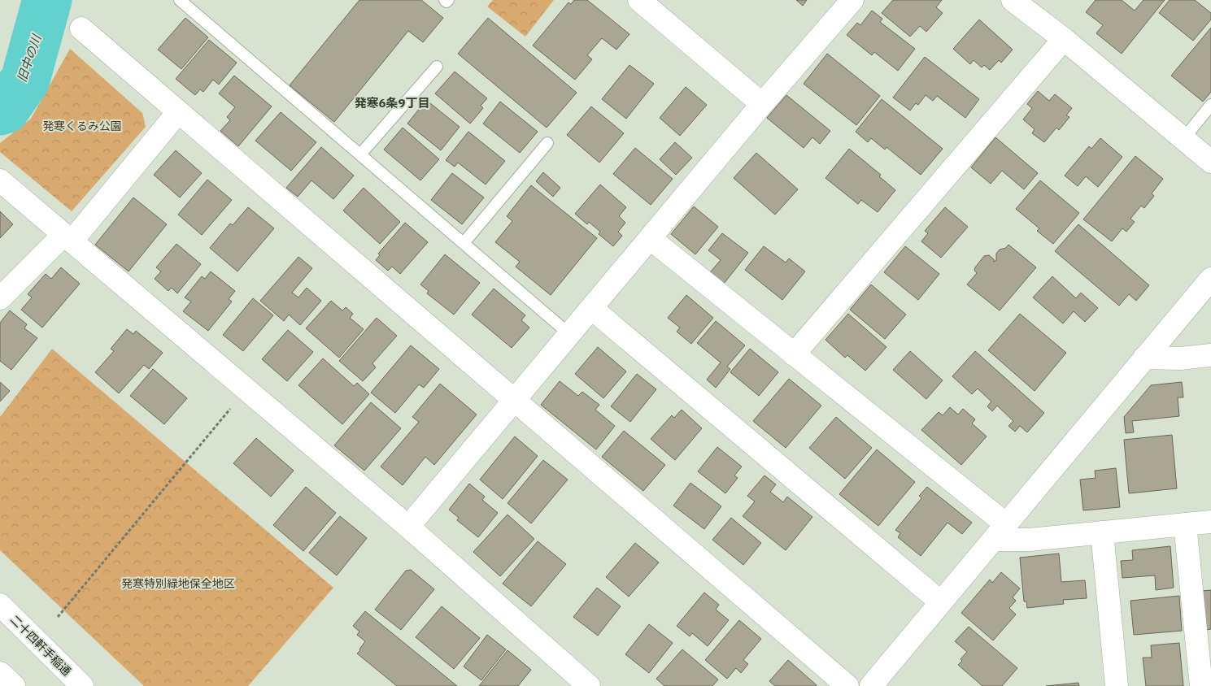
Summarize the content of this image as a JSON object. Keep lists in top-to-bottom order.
{
  "streets": {
    "street": ["二十四軒手稲通"]
  },
  "districts": ["発寒6条9丁目"],
  "water": ["旧中の川"],
  "parks": ["発寒くるみ公園", "発寒特別緑地保全地区"]
}
